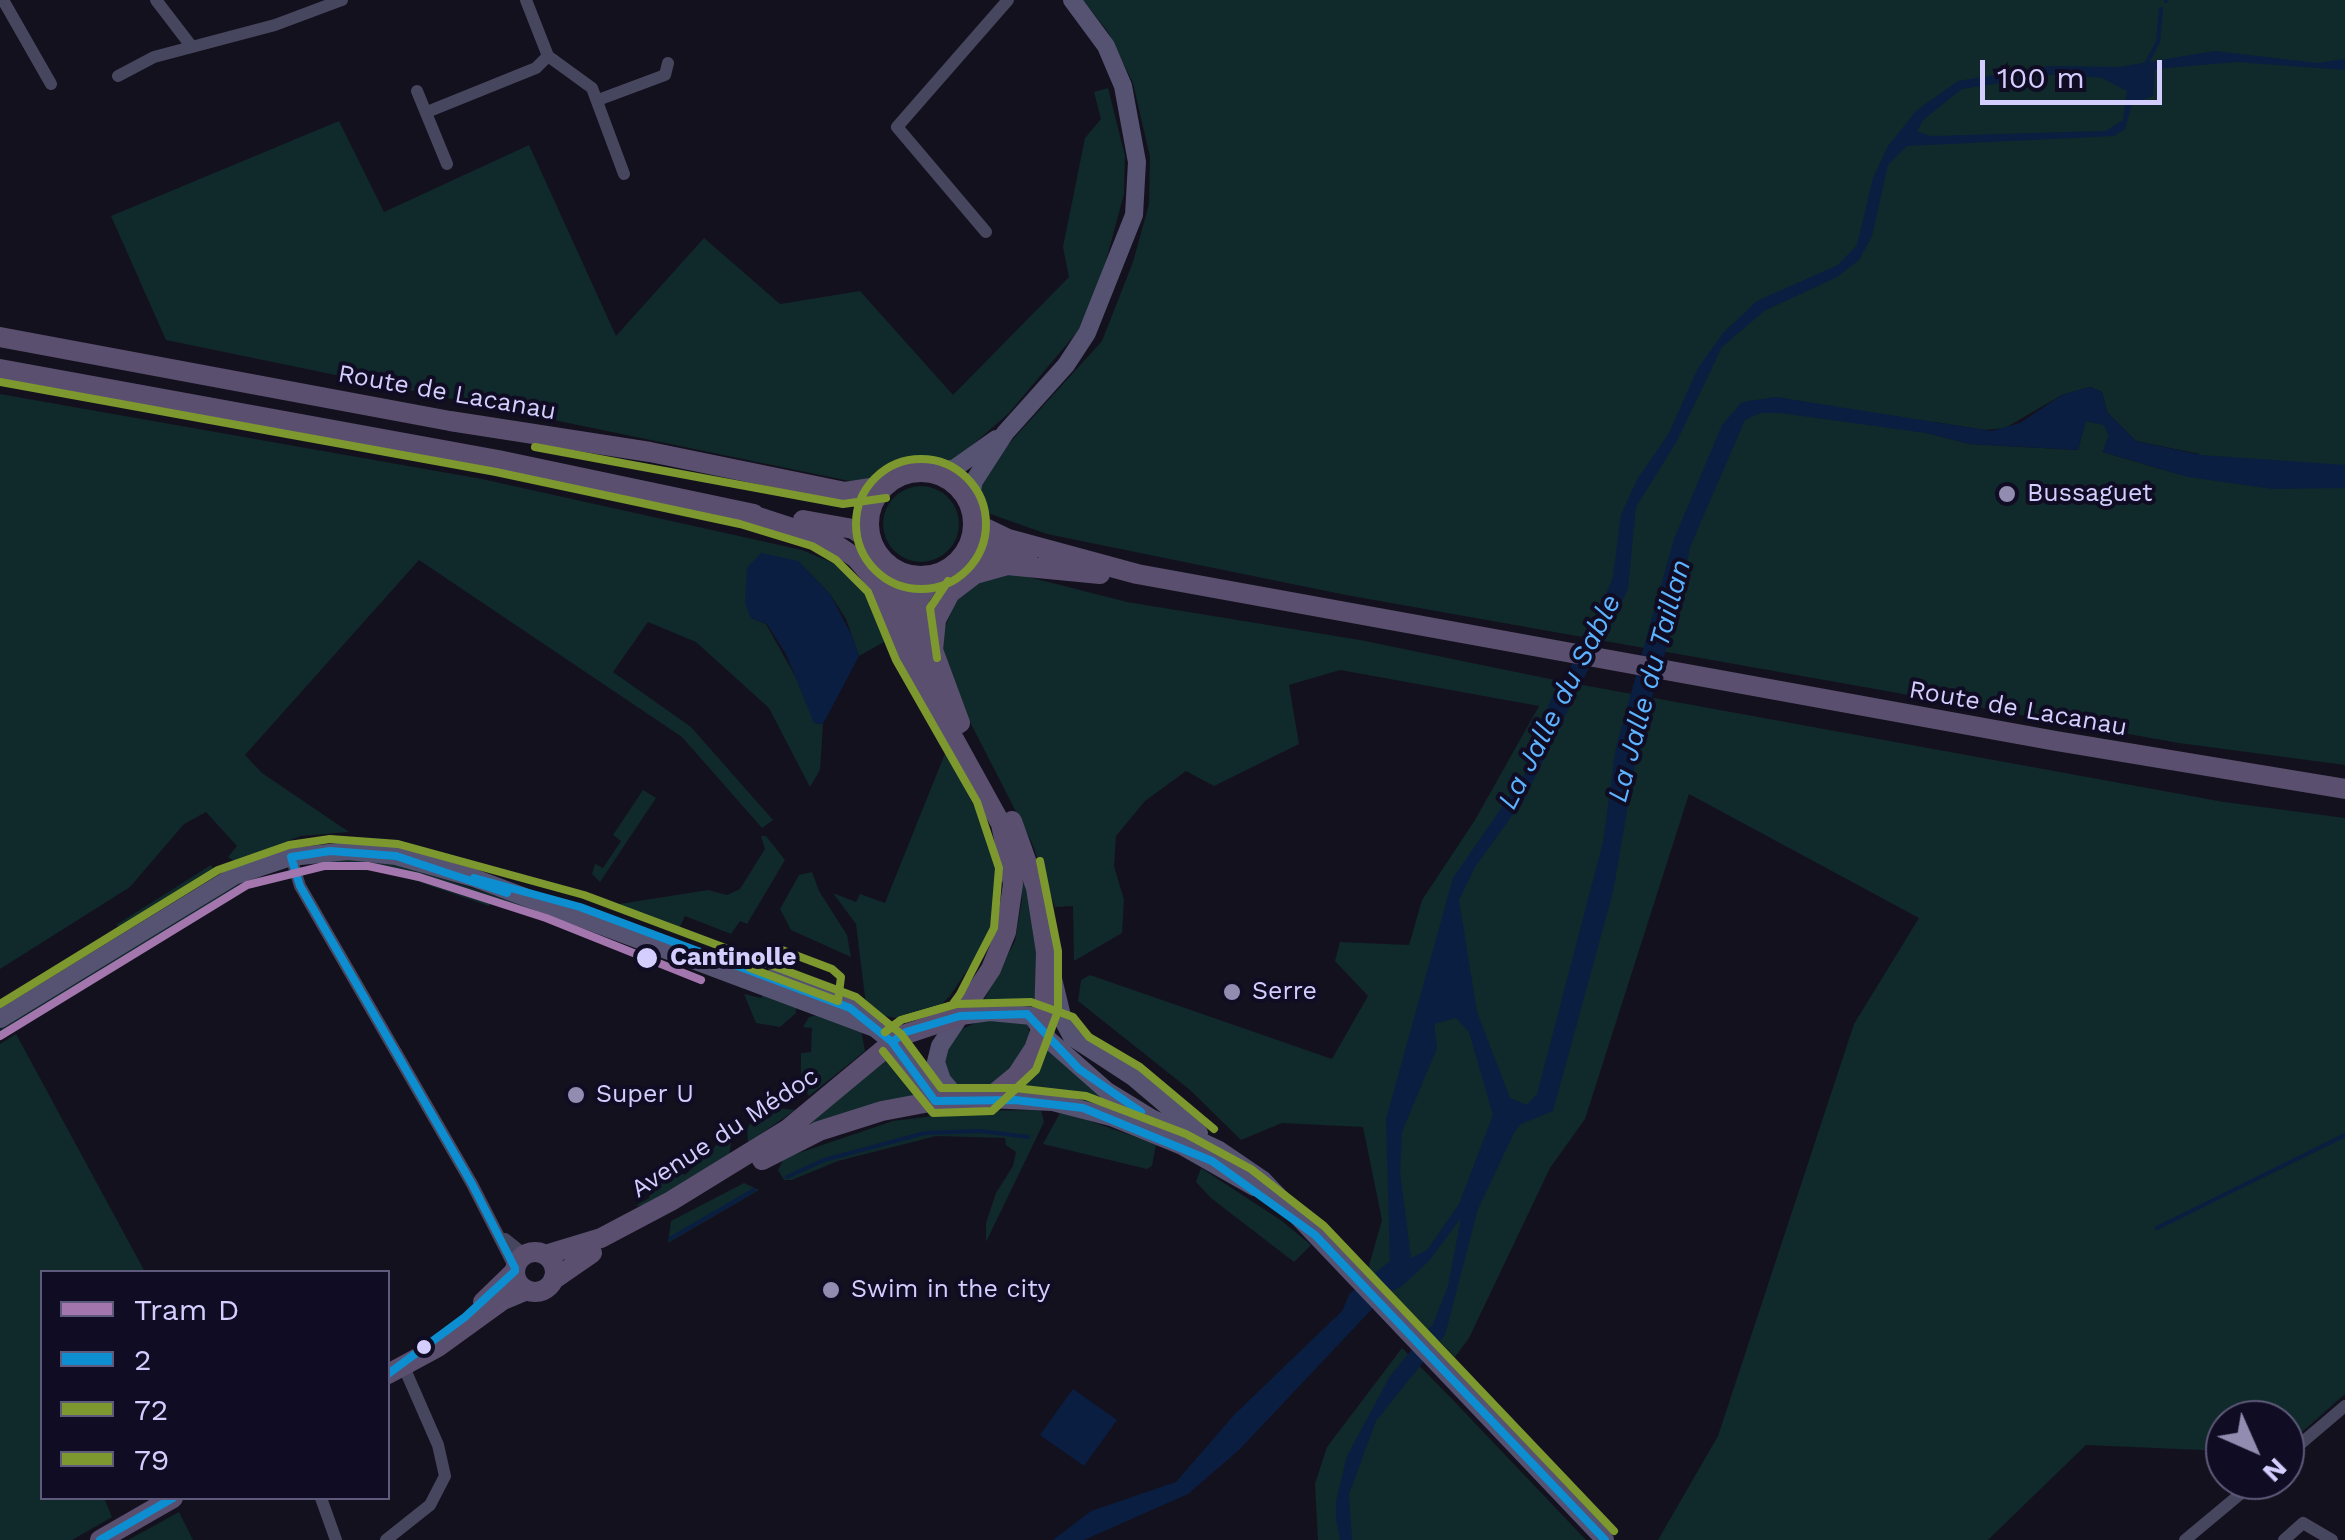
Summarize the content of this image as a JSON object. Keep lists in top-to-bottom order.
{
  "streets": {
    "main road": ["Route de Lacanau", "Avenue du Médoc"]
  },
  "water": ["La Jalle du Taillan", "La Jalle du Sable"],
  "places": [
    "Bussaguet",
    "Cantinolle",
    "Serre",
    "Super U",
    "Swim in the city"
  ],
  "lines": [
    "transit line 72",
    "transit line 79",
    "transit line 2",
    "tram line D"
  ],
  "legend": [
    "Tram D",
    "2",
    "72",
    "79"
  ],
  "scale_bar": "100 m",
  "north": "bottom right"
}
